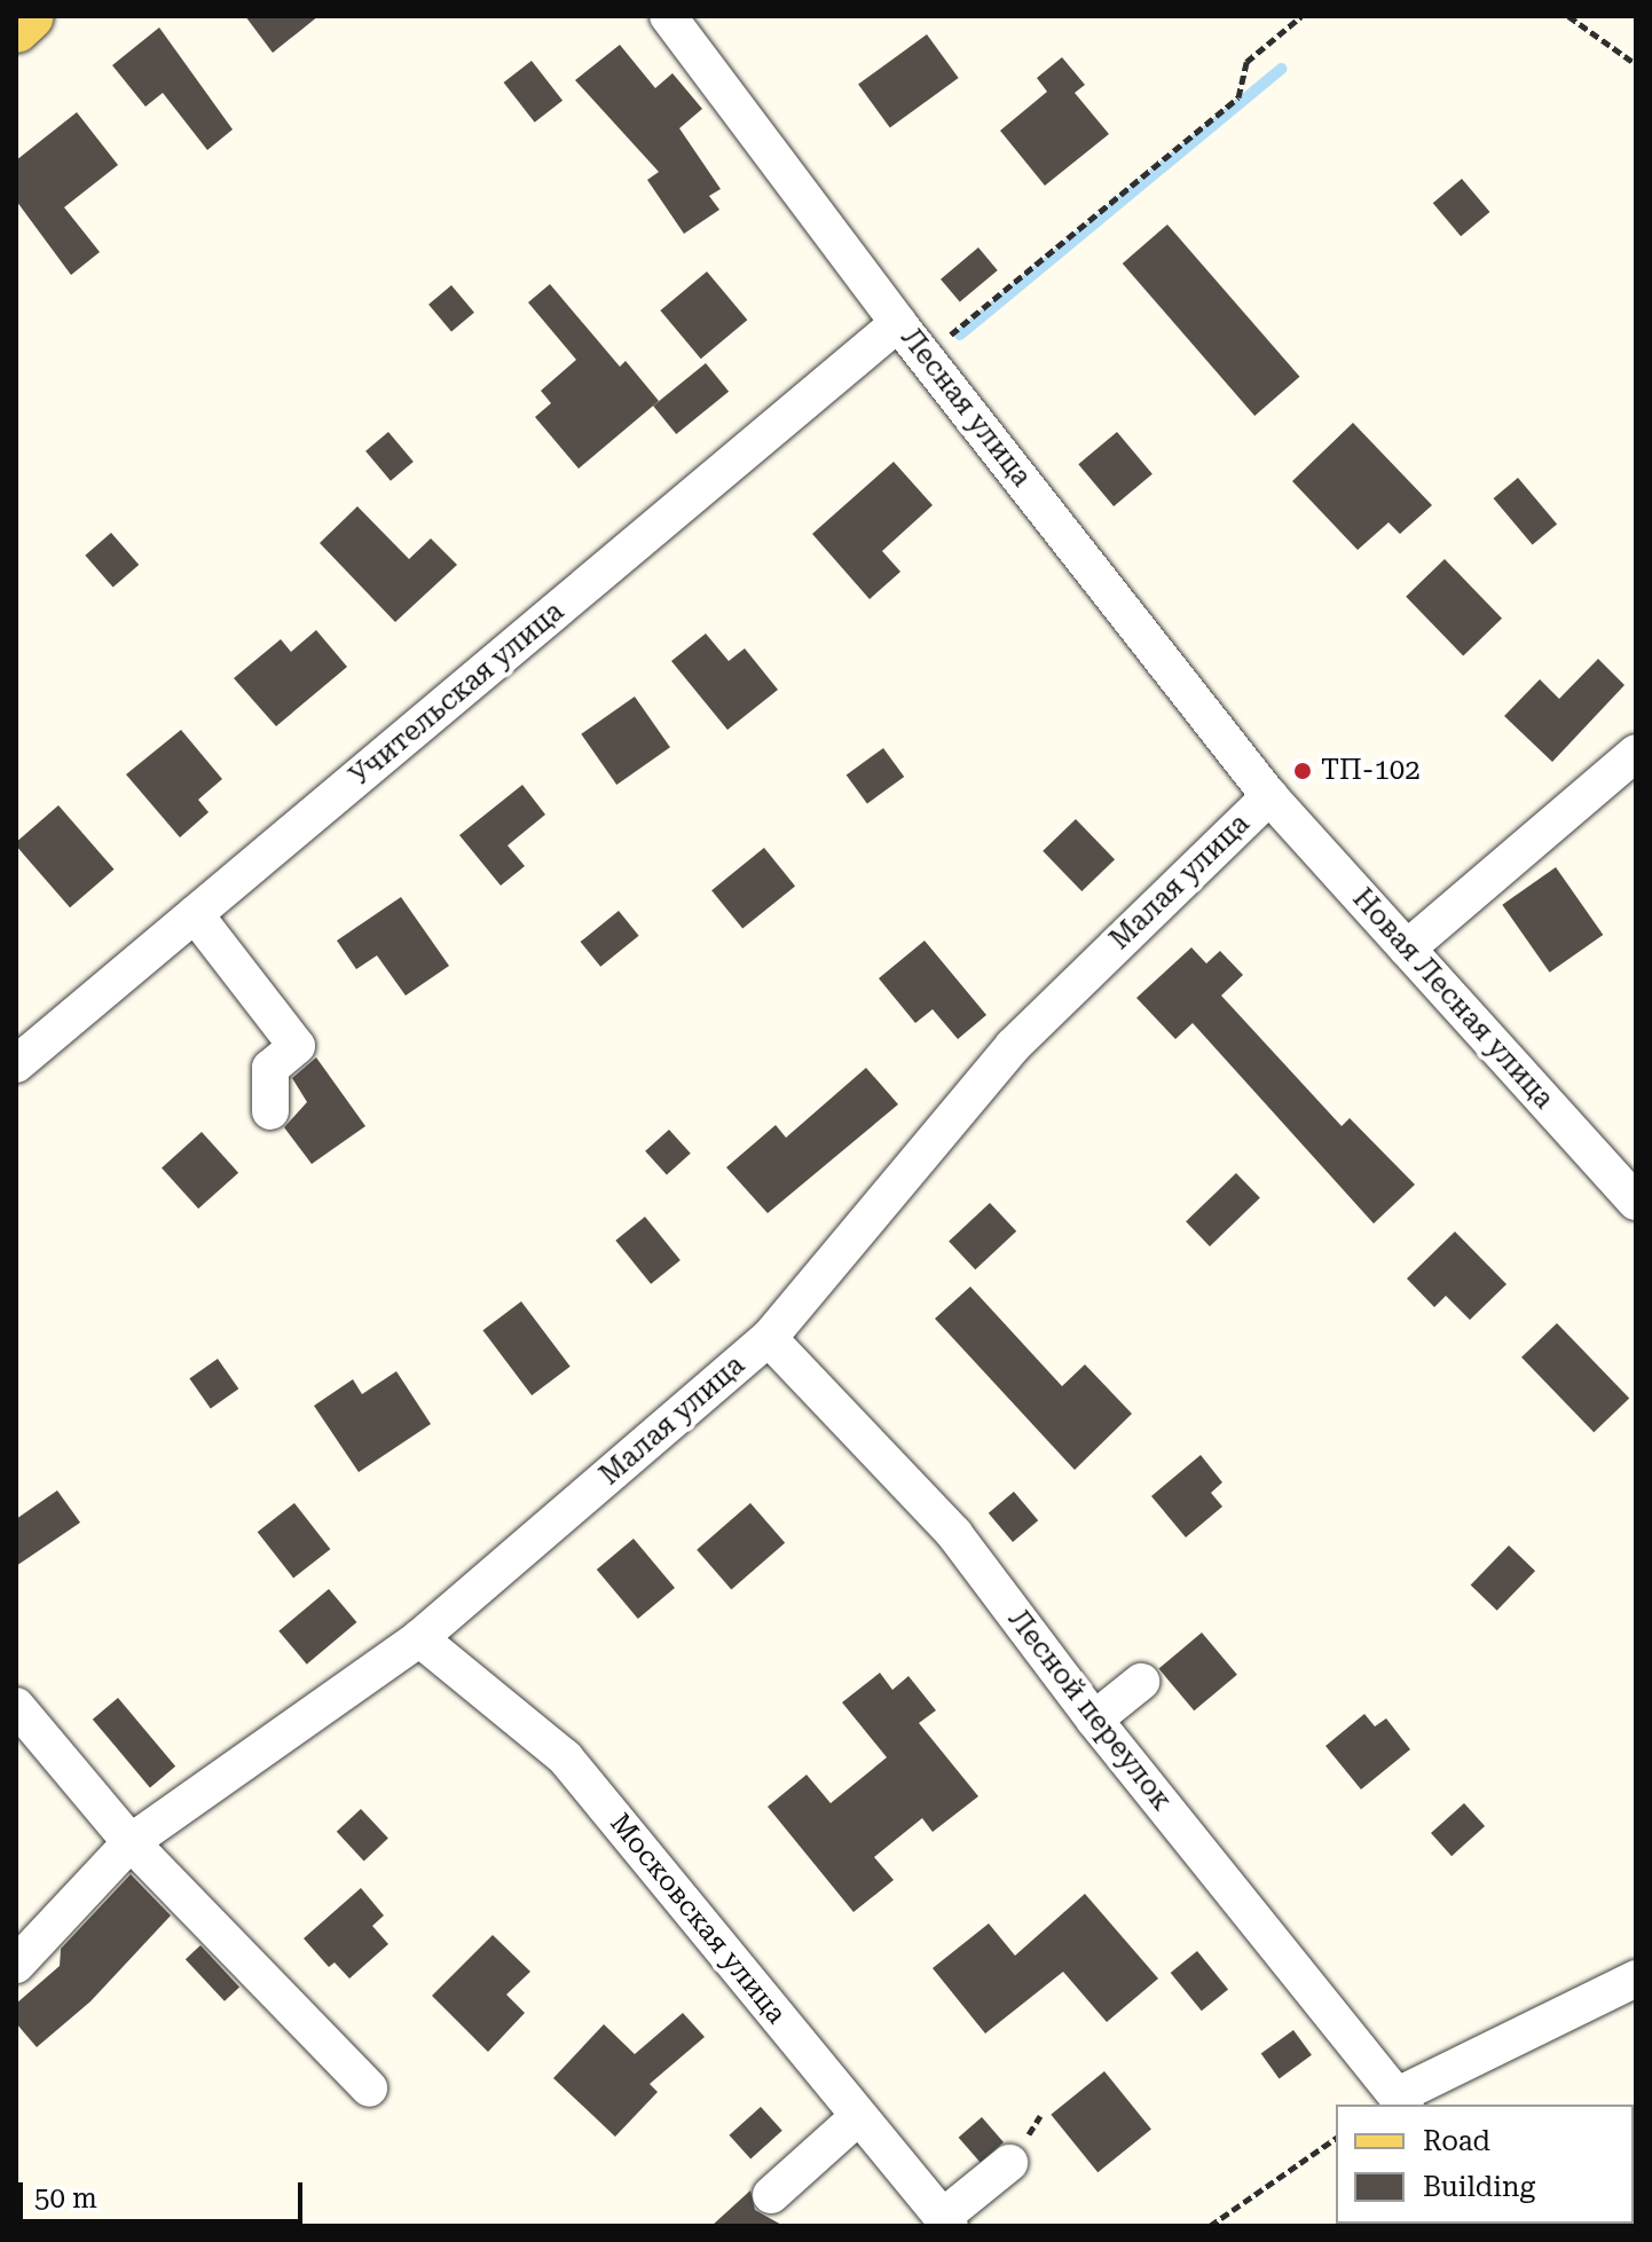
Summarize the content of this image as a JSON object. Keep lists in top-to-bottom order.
{
  "streets": {
    "street": [
      "Лесная улица",
      "Учительская улица",
      "Малая улица",
      "Новая Лесная улица",
      "Лесной переулок",
      "Московская улица"
    ]
  },
  "crossings": [
    ["Лесная улица", "Учительская улица"],
    ["Лесная улица", "Малая улица"],
    ["Лесная улица", "Новая Лесная улица"],
    ["Малая улица", "Новая Лесная улица"],
    ["Малая улица", "Лесной переулок"],
    ["Малая улица", "Московская улица"]
  ],
  "places": ["ТП-102"],
  "legend": ["Road", "Building"],
  "scale_bar": "50 m"
}
